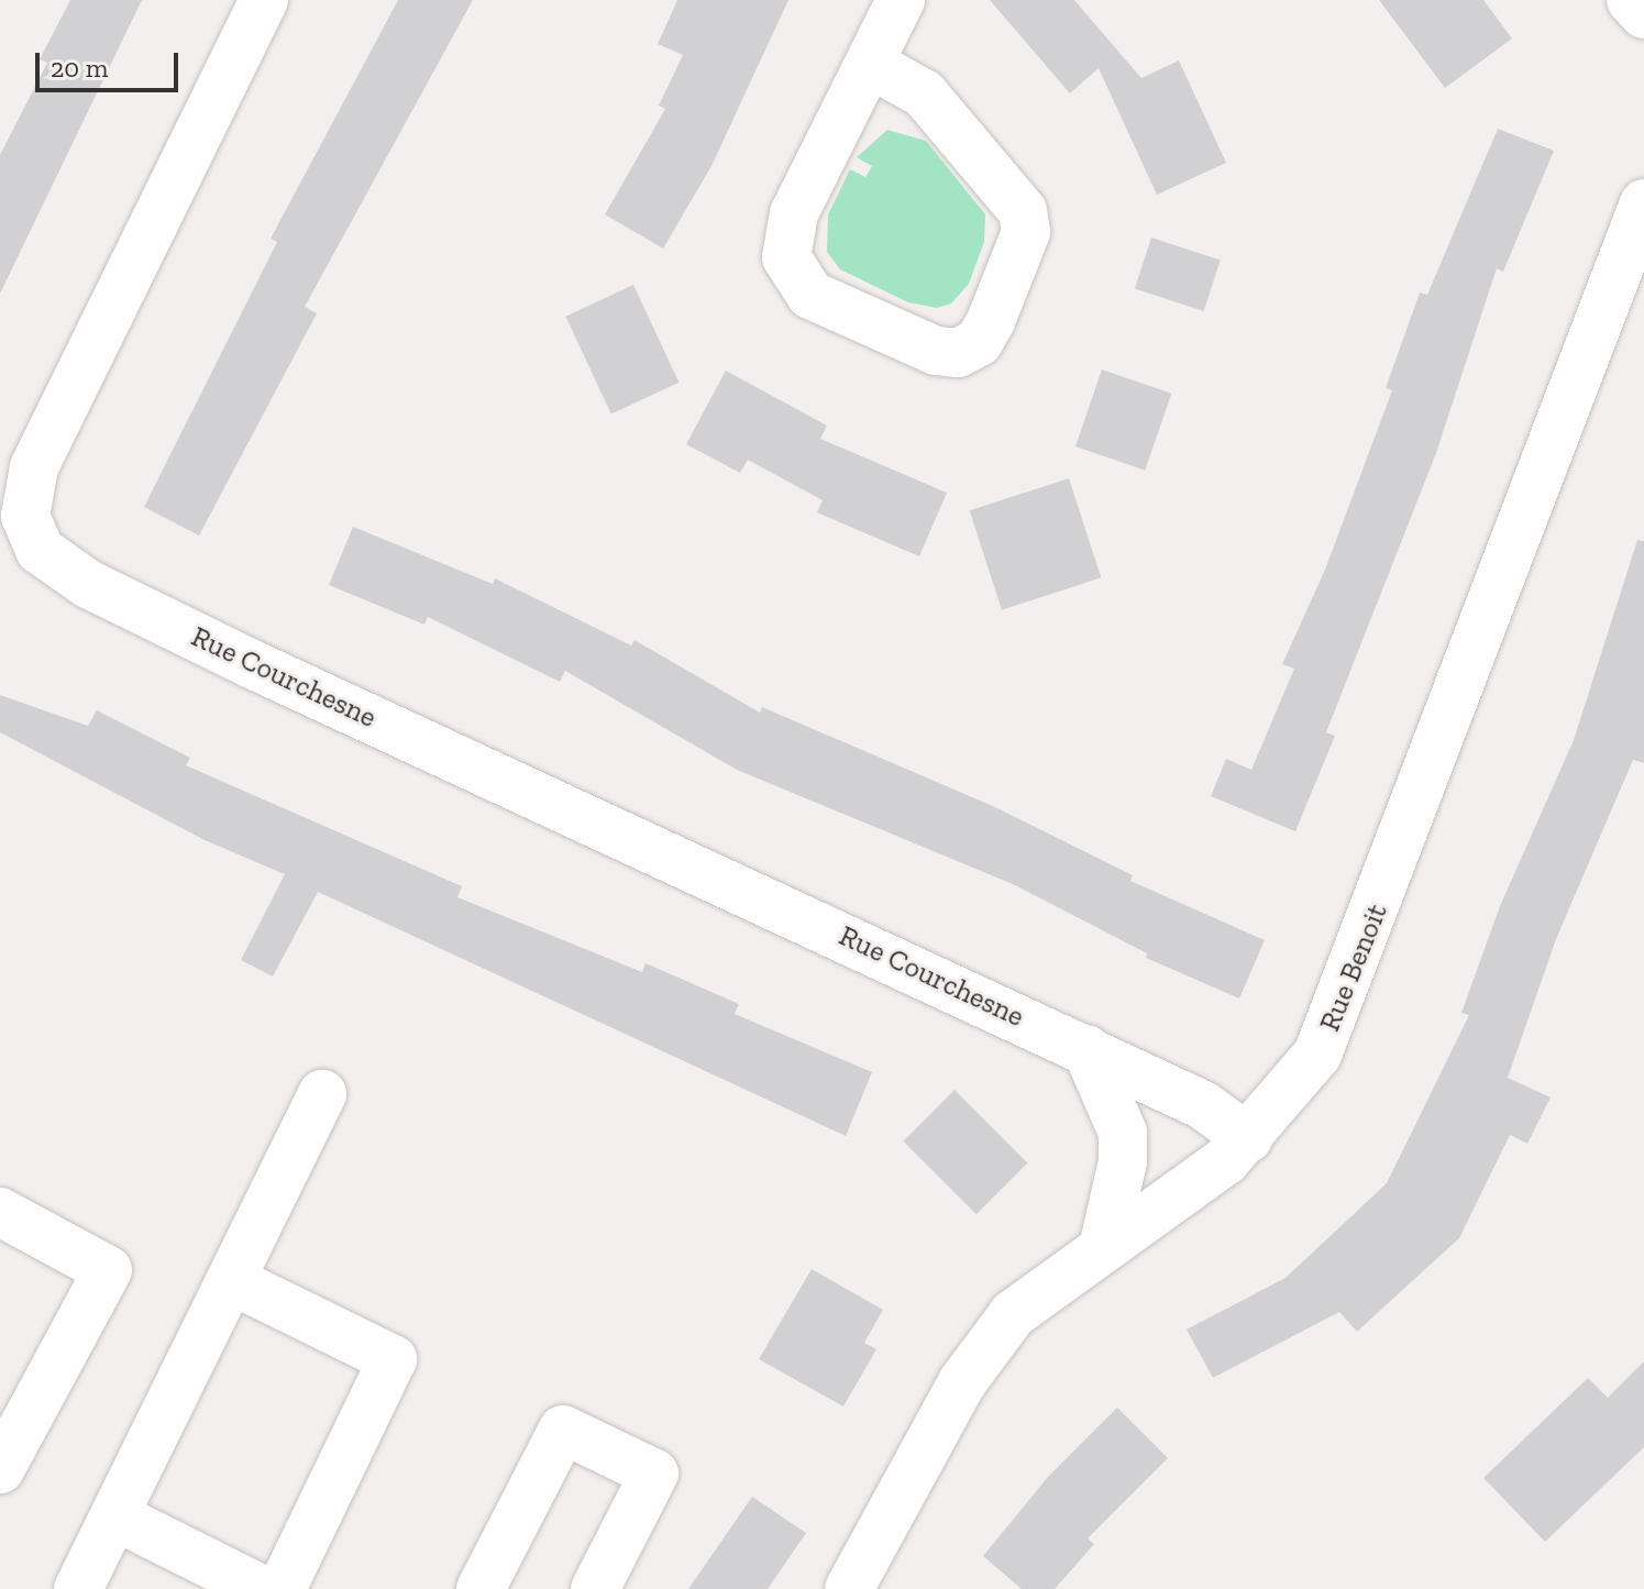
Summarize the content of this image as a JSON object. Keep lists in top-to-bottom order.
{
  "streets": {
    "street": ["Rue Courchesne", "Rue Benoit"]
  },
  "crossings": [
    ["Rue Courchesne", "Rue Benoit"]
  ],
  "scale_bar": "20 m"
}
